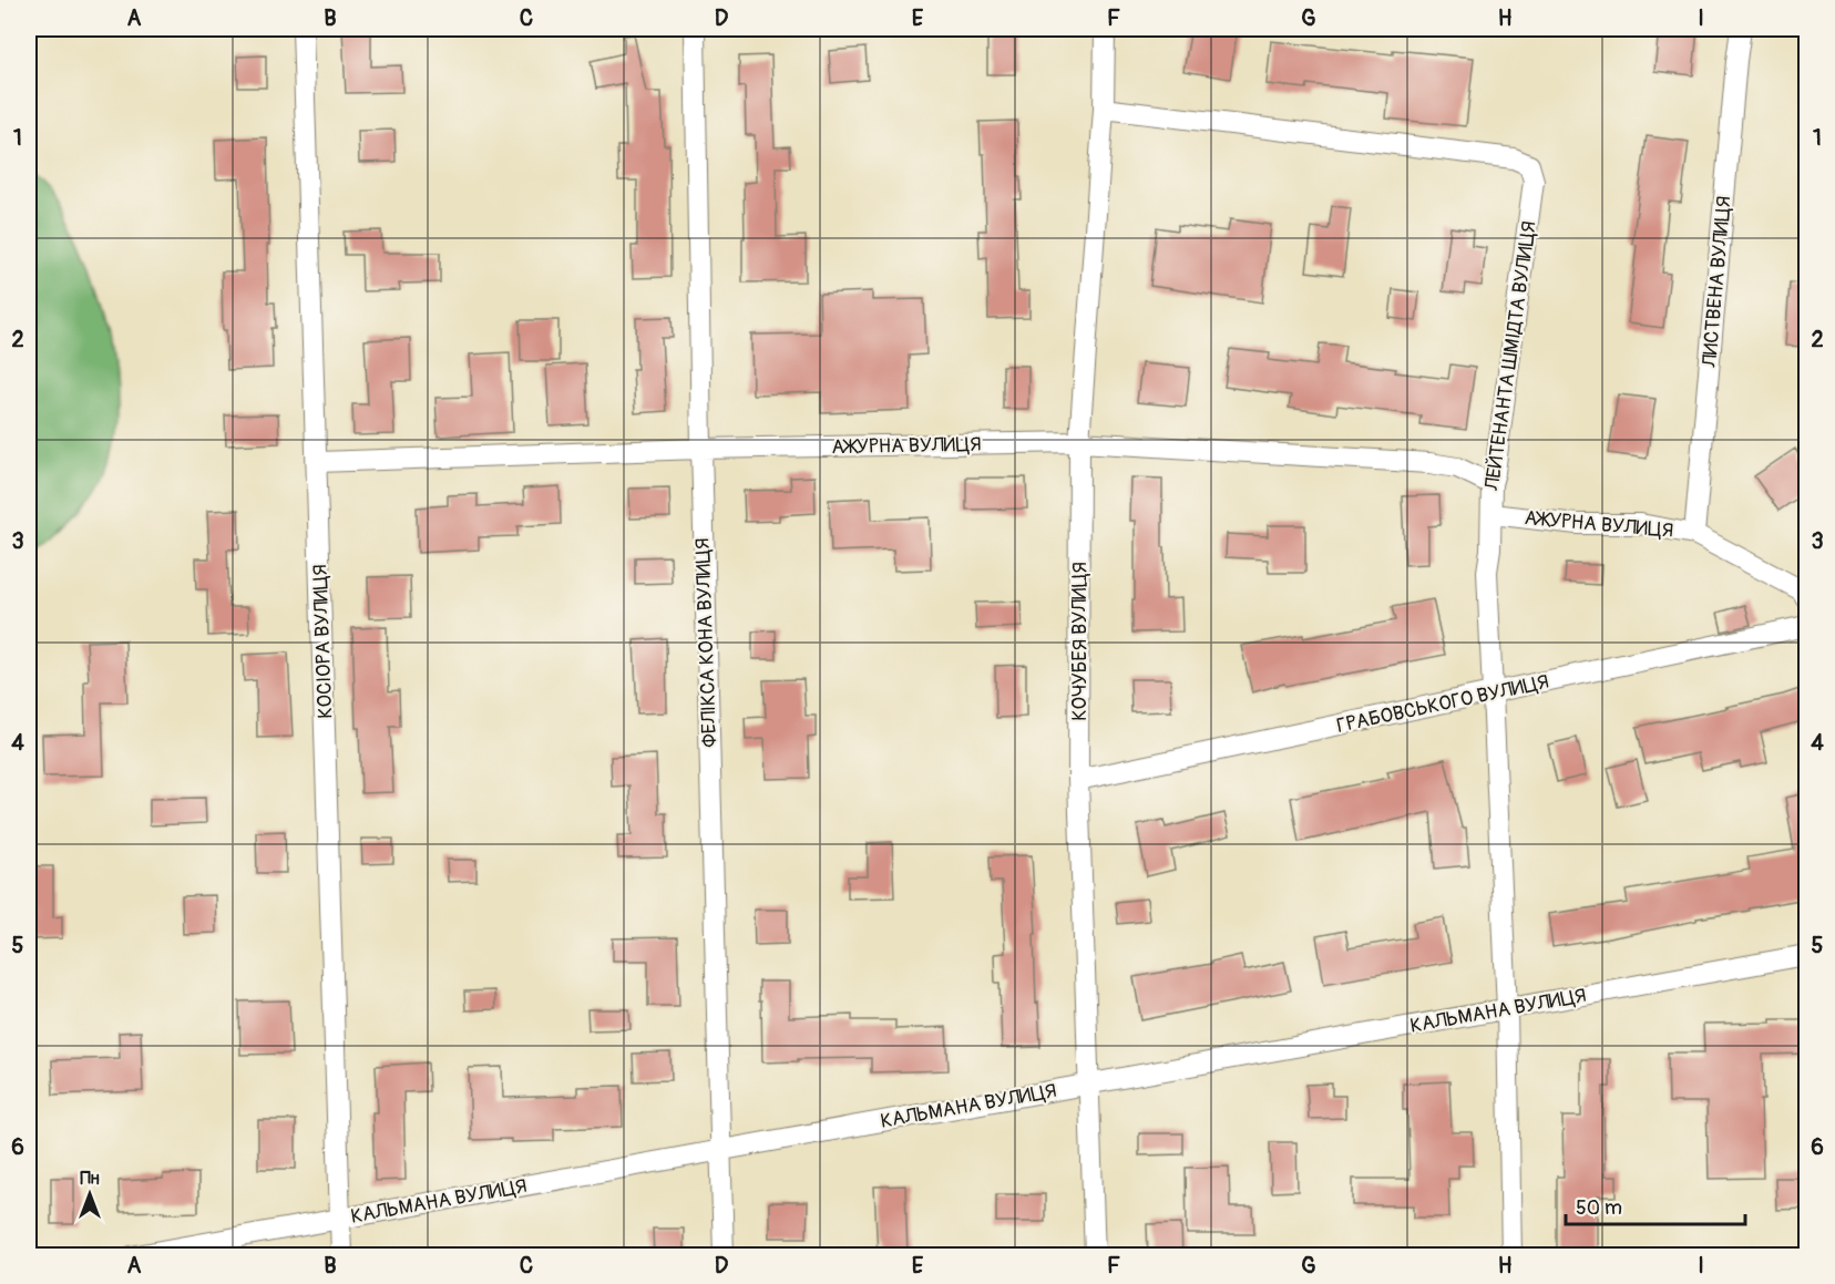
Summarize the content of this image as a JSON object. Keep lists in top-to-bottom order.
{
  "streets": {
    "street": [
      "ЛИСТВЕНА ВУЛИЦЯ",
      "ЛЕЙТЕНАНТА ШМІДТА ВУЛИЦЯ",
      "АЖУРНА ВУЛИЦЯ",
      "КОСІОРА ВУЛИЦЯ",
      "КОЧУБЕЯ ВУЛИЦЯ",
      "ФЕЛІКСА КОНА ВУЛИЦЯ",
      "ГРАБОВСЬКОГО ВУЛИЦЯ",
      "КАЛЬМАНА ВУЛИЦЯ"
    ]
  },
  "crossings": [
    ["ЛИСТВЕНА ВУЛИЦЯ", "АЖУРНА ВУЛИЦЯ"],
    ["ЛЕЙТЕНАНТА ШМІДТА ВУЛИЦЯ", "АЖУРНА ВУЛИЦЯ"],
    ["ЛЕЙТЕНАНТА ШМІДТА ВУЛИЦЯ", "КОЧУБЕЯ ВУЛИЦЯ"],
    ["ЛЕЙТЕНАНТА ШМІДТА ВУЛИЦЯ", "ГРАБОВСЬКОГО ВУЛИЦЯ"],
    ["ЛЕЙТЕНАНТА ШМІДТА ВУЛИЦЯ", "КАЛЬМАНА ВУЛИЦЯ"],
    ["АЖУРНА ВУЛИЦЯ", "КОСІОРА ВУЛИЦЯ"],
    ["АЖУРНА ВУЛИЦЯ", "КОЧУБЕЯ ВУЛИЦЯ"],
    ["АЖУРНА ВУЛИЦЯ", "ФЕЛІКСА КОНА ВУЛИЦЯ"],
    ["КОСІОРА ВУЛИЦЯ", "КАЛЬМАНА ВУЛИЦЯ"],
    ["КОЧУБЕЯ ВУЛИЦЯ", "ГРАБОВСЬКОГО ВУЛИЦЯ"],
    ["КОЧУБЕЯ ВУЛИЦЯ", "КАЛЬМАНА ВУЛИЦЯ"],
    ["ФЕЛІКСА КОНА ВУЛИЦЯ", "КАЛЬМАНА ВУЛИЦЯ"]
  ],
  "scale_bar": "50 m",
  "north": "top",
  "grid": {
    "columns": [
      "A",
      "B",
      "C",
      "D",
      "E",
      "F",
      "G",
      "H",
      "I"
    ],
    "rows": [
      "1",
      "2",
      "3",
      "4",
      "5",
      "6"
    ]
  }
}
